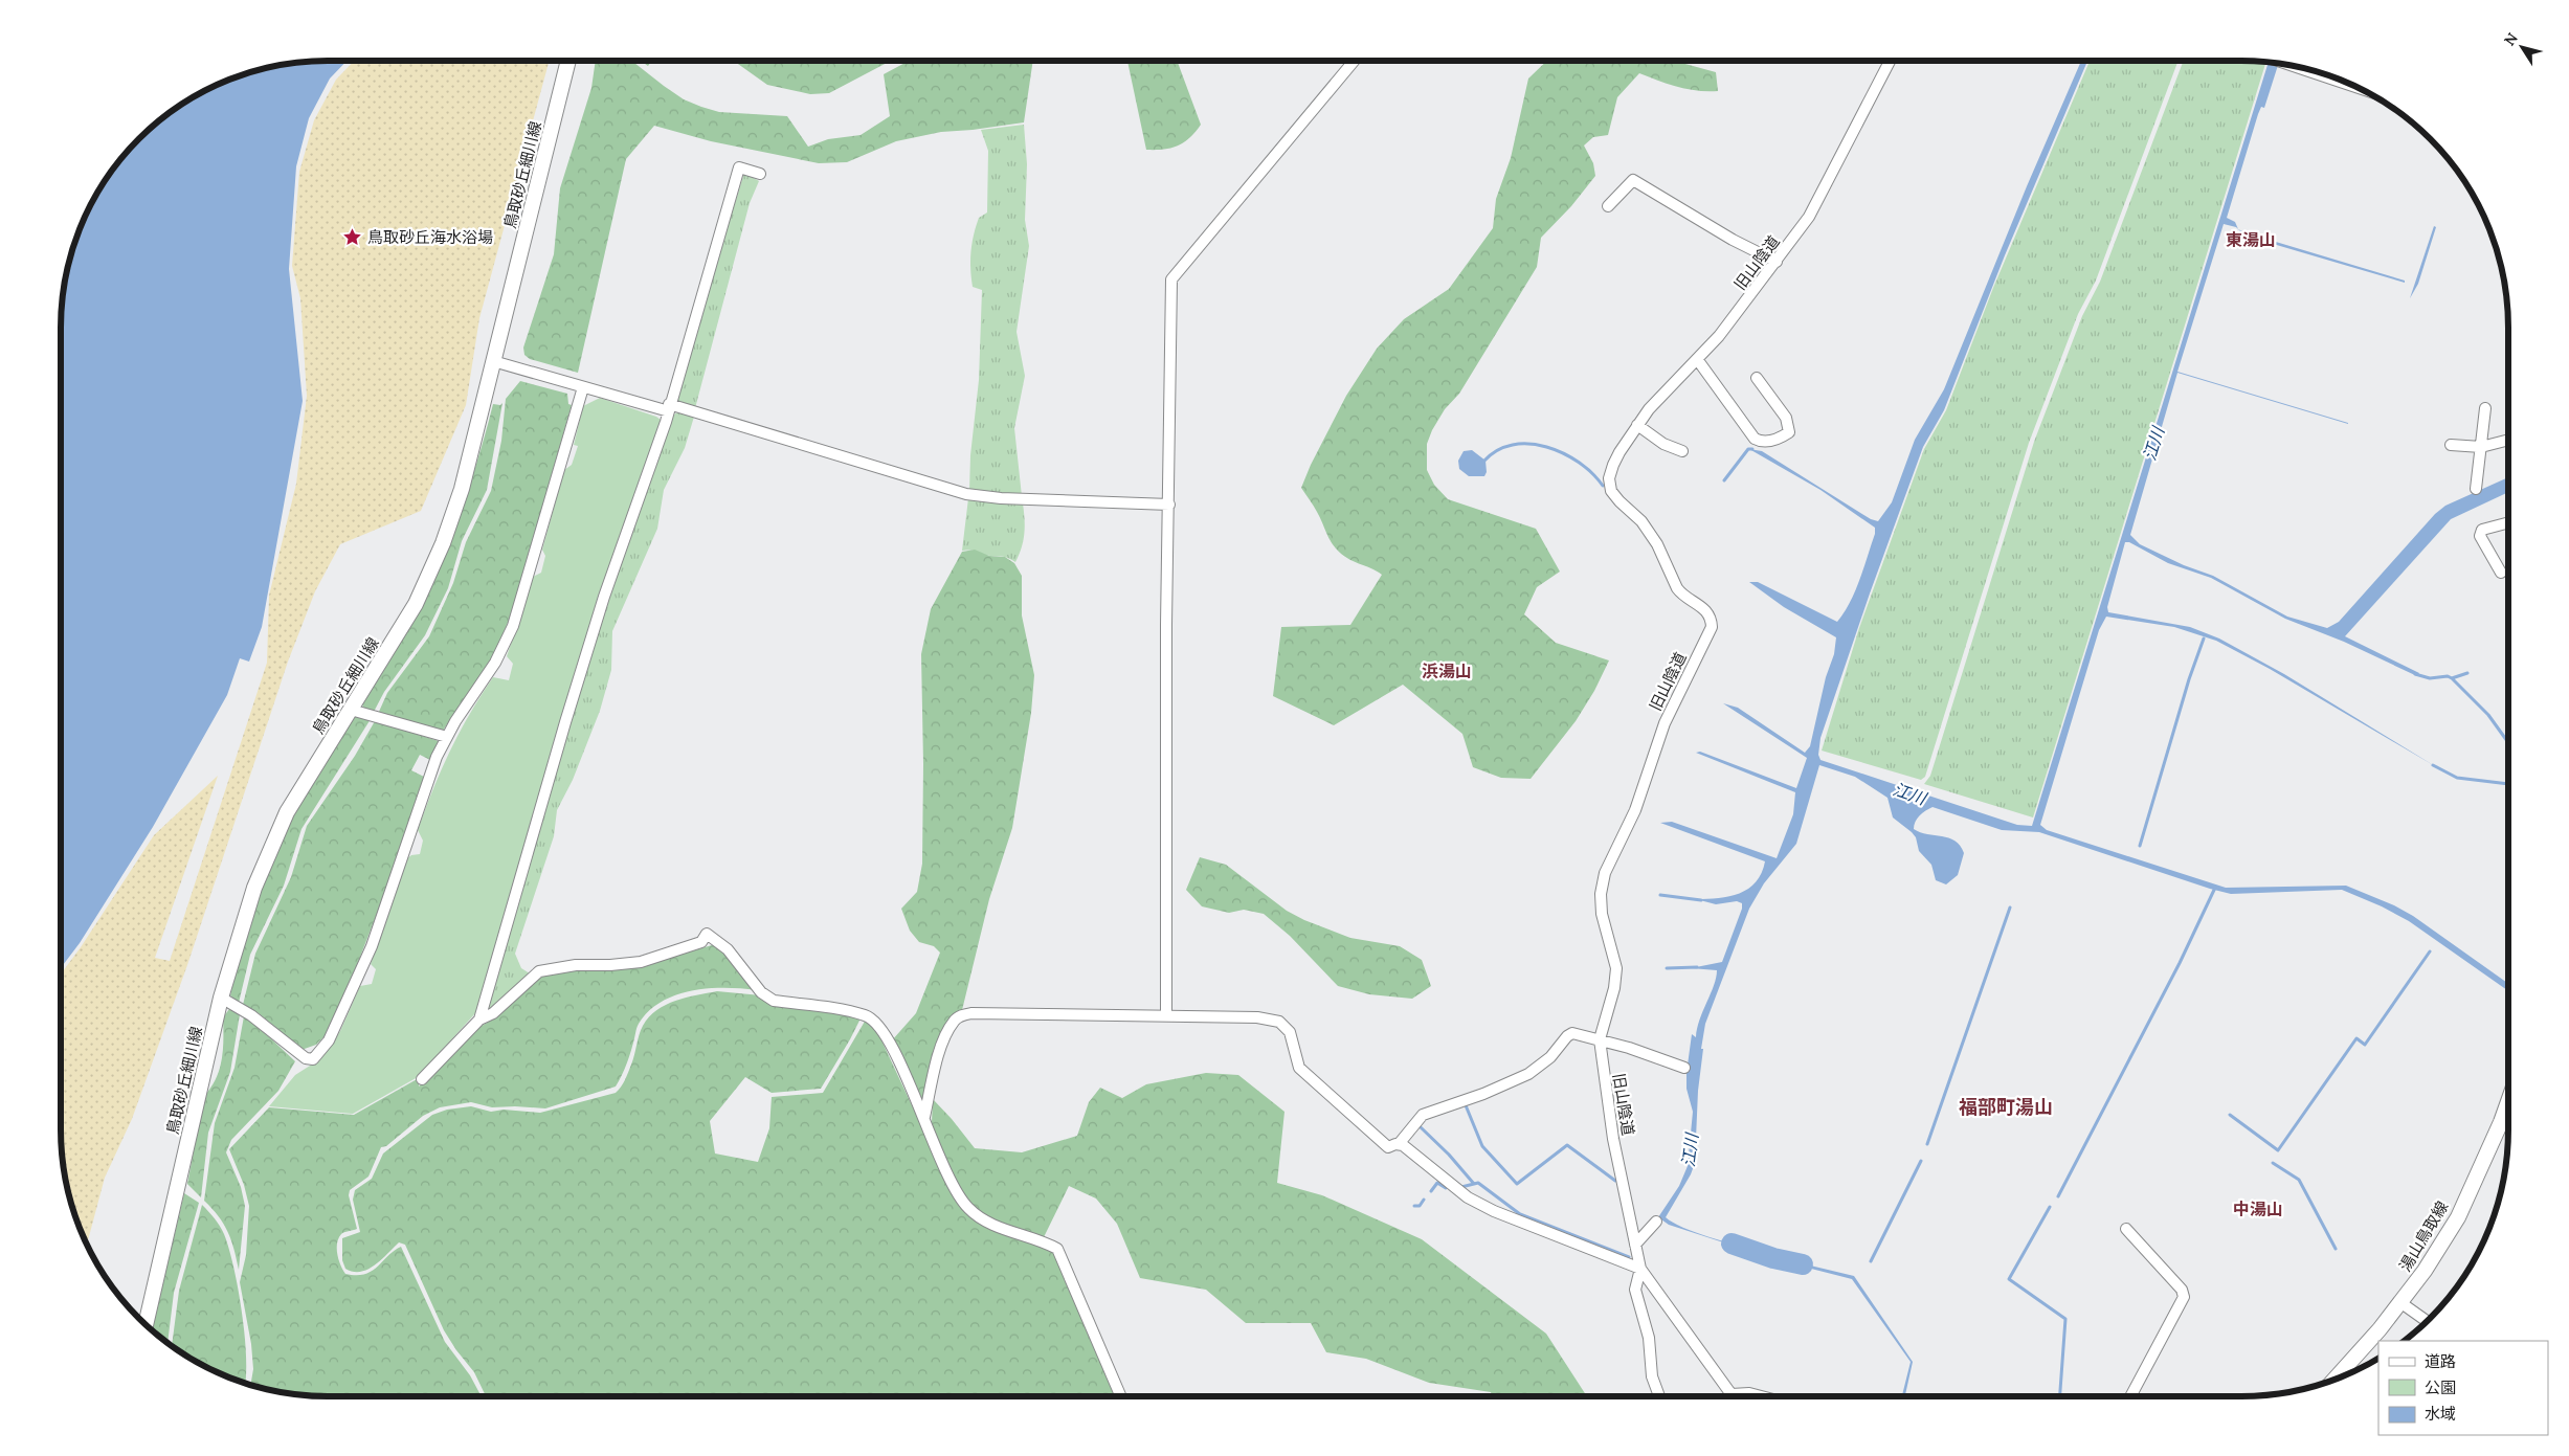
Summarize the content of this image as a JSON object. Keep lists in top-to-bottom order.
{
  "streets": {
    "main road": ["鳥取砂丘細川線", "湯山鳥取線"],
    "street": ["旧山陰道"]
  },
  "districts": [
    "東湯山",
    "浜湯山",
    "福部町湯山",
    "中湯山"
  ],
  "water": ["江川"],
  "places": {
    "place": ["鳥取砂丘海水浴場"]
  },
  "legend": ["道路", "公園", "水域"],
  "north": "top left"
}
